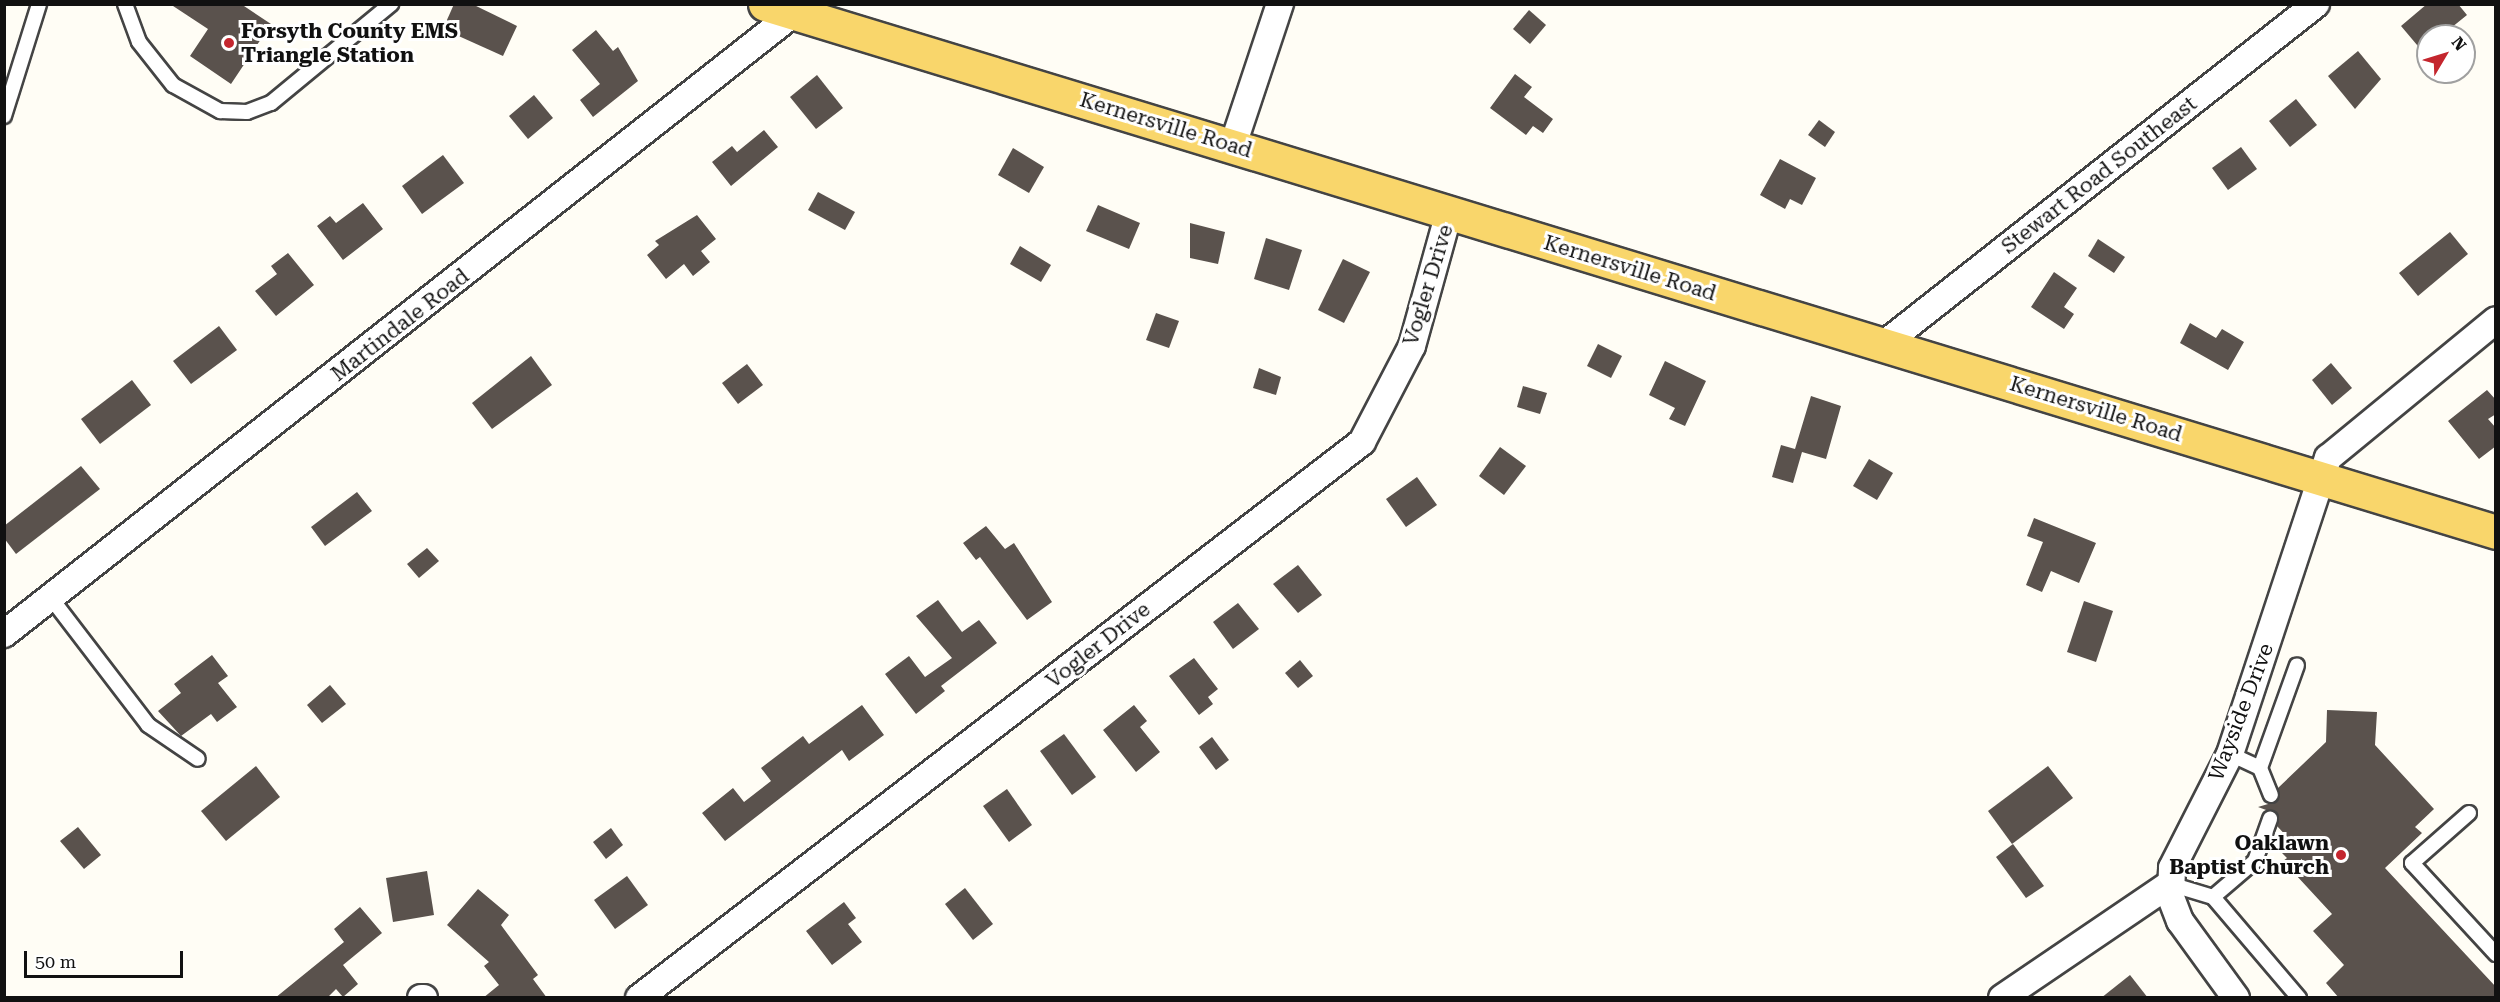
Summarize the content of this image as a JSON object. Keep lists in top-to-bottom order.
{
  "streets": {
    "main road": ["Kernersville Road"],
    "street": [
      "Stewart Road Southeast",
      "Vogler Drive",
      "Martindale Road",
      "Wayside Drive"
    ]
  },
  "crossings": [
    ["Kernersville Road", "Stewart Road Southeast"],
    ["Kernersville Road", "Vogler Drive"],
    ["Kernersville Road", "Martindale Road"],
    ["Kernersville Road", "Wayside Drive"]
  ],
  "places": ["Forsyth County EMS Triangle Station", "Oaklawn Baptist Church"],
  "scale_bar": "50 m",
  "north": "top right"
}
